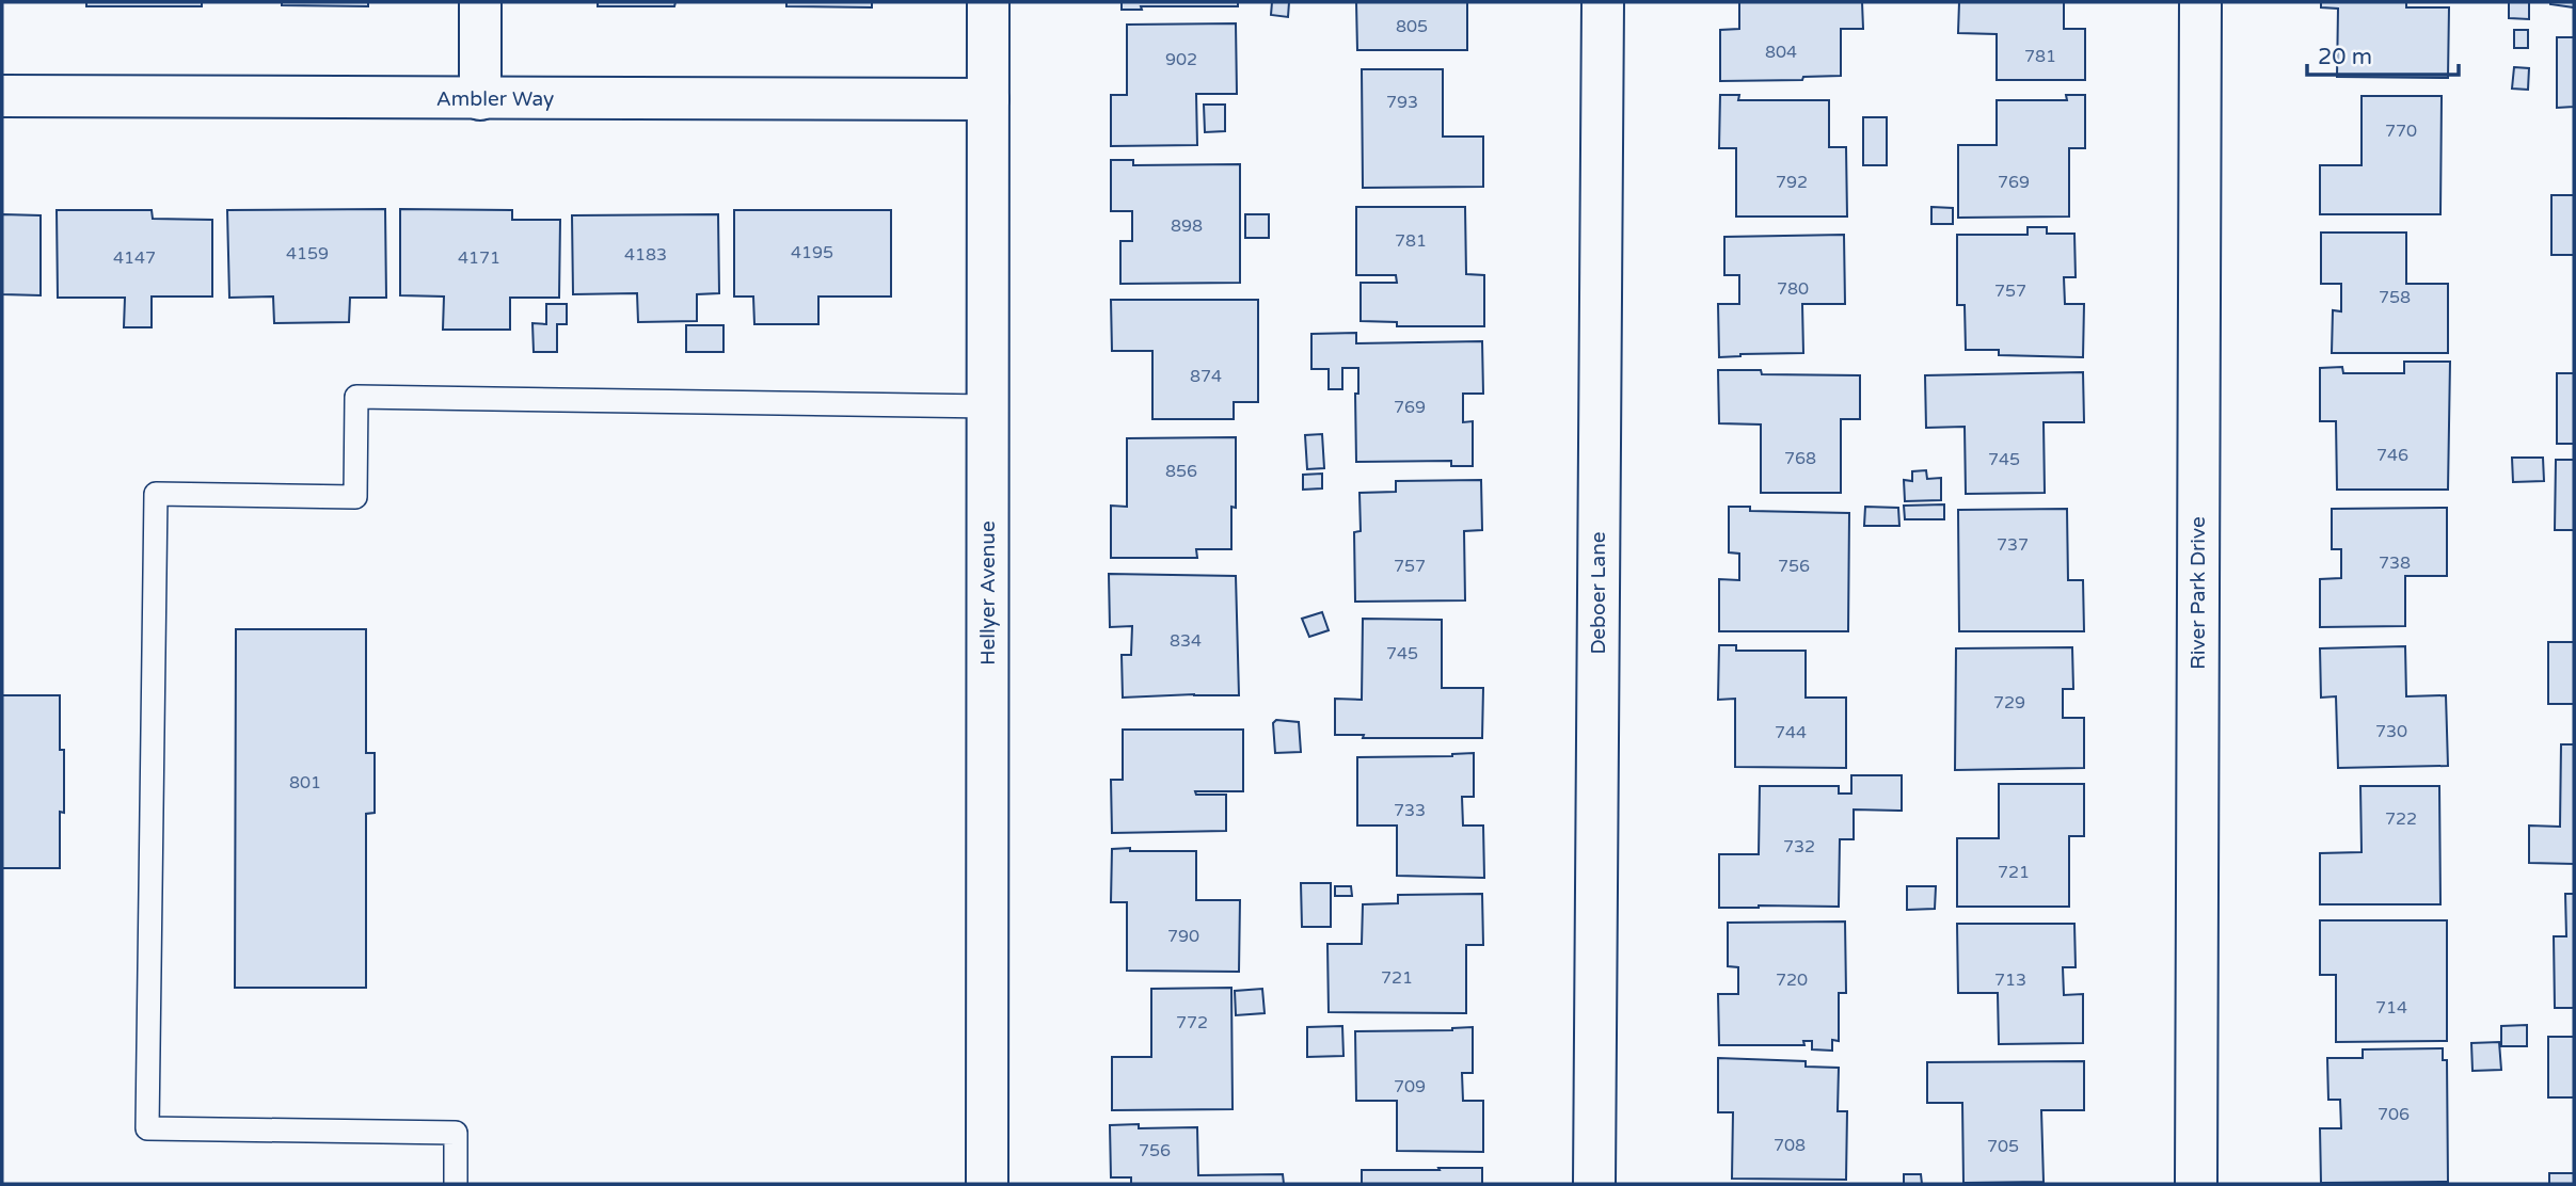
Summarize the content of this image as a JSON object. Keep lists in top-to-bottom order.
{
  "streets": {
    "street": [
      "Ambler Way",
      "Hellyer Avenue",
      "Deboer Lane",
      "River Park Drive"
    ]
  },
  "crossings": [
    ["Ambler Way", "Hellyer Avenue"]
  ],
  "house_numbers": [
    "805",
    "804",
    "781",
    "902",
    "793",
    "770",
    "792",
    "769",
    "898",
    "781",
    "4195",
    "4159",
    "4183",
    "4147",
    "4171",
    "780",
    "757",
    "758",
    "874",
    "769",
    "746",
    "768",
    "745",
    "856",
    "737",
    "738",
    "757",
    "756",
    "834",
    "745",
    "729",
    "730",
    "744",
    "801",
    "733",
    "722",
    "732",
    "721",
    "790",
    "721",
    "720",
    "713",
    "714",
    "772",
    "709",
    "706",
    "708",
    "705",
    "756"
  ],
  "scale_bar": "20 m"
}
